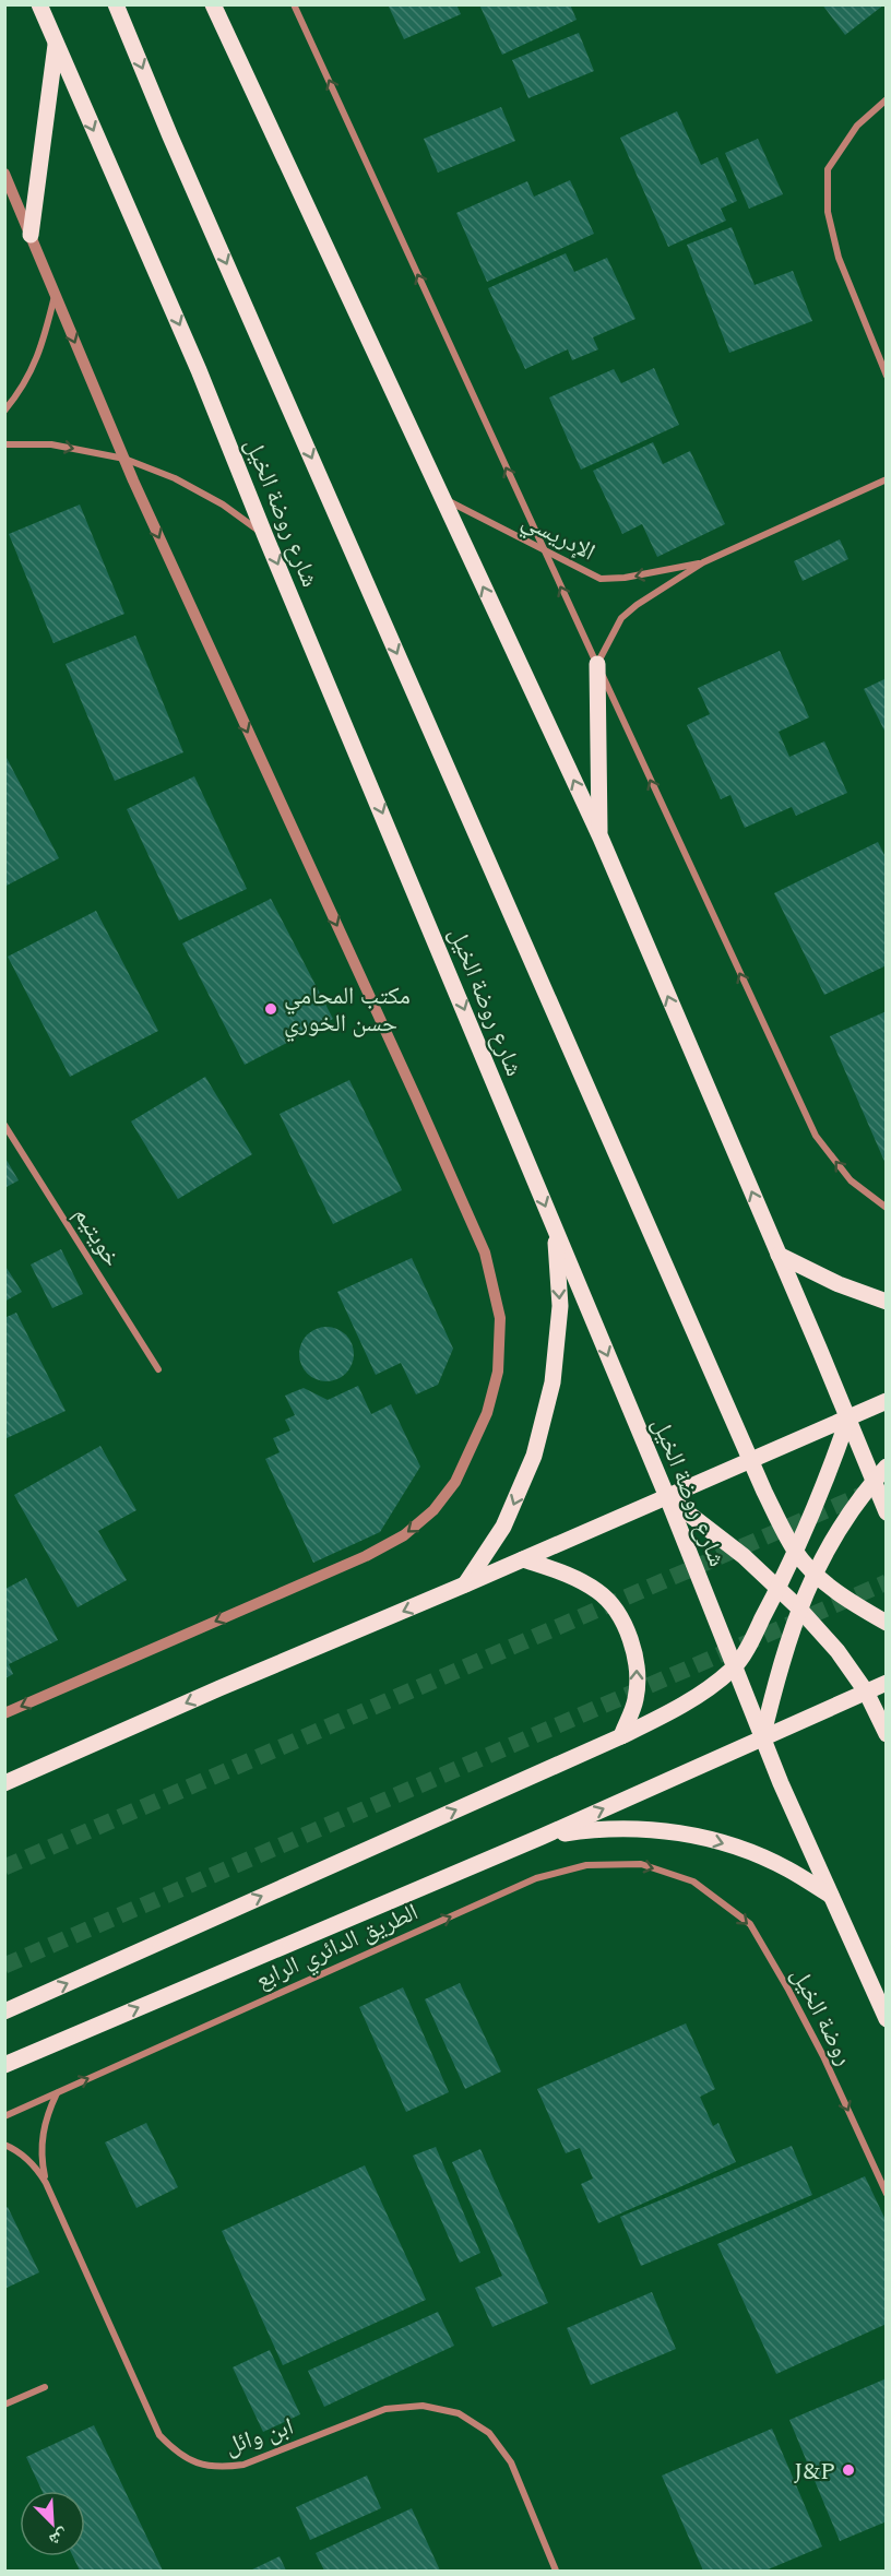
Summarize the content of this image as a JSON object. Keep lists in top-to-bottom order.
{
  "streets": {
    "main road": ["شارع روضة الخيل"],
    "street": [
      "الإدريسي",
      "خويتيم",
      "الطريق الدائري الرابع",
      "روضة الخيل",
      "ابن وائل"
    ]
  },
  "crossings": [
    ["الطريق الدائري الرابع", "روضة الخيل"],
    ["الطريق الدائري الرابع", "ابن وائل"]
  ],
  "one_way": ["الطريق الدائري الرابع", "روضة الخيل"],
  "places": ["مكتب المحامي حسن الخوري", "J&P"],
  "north": "bottom right"
}
